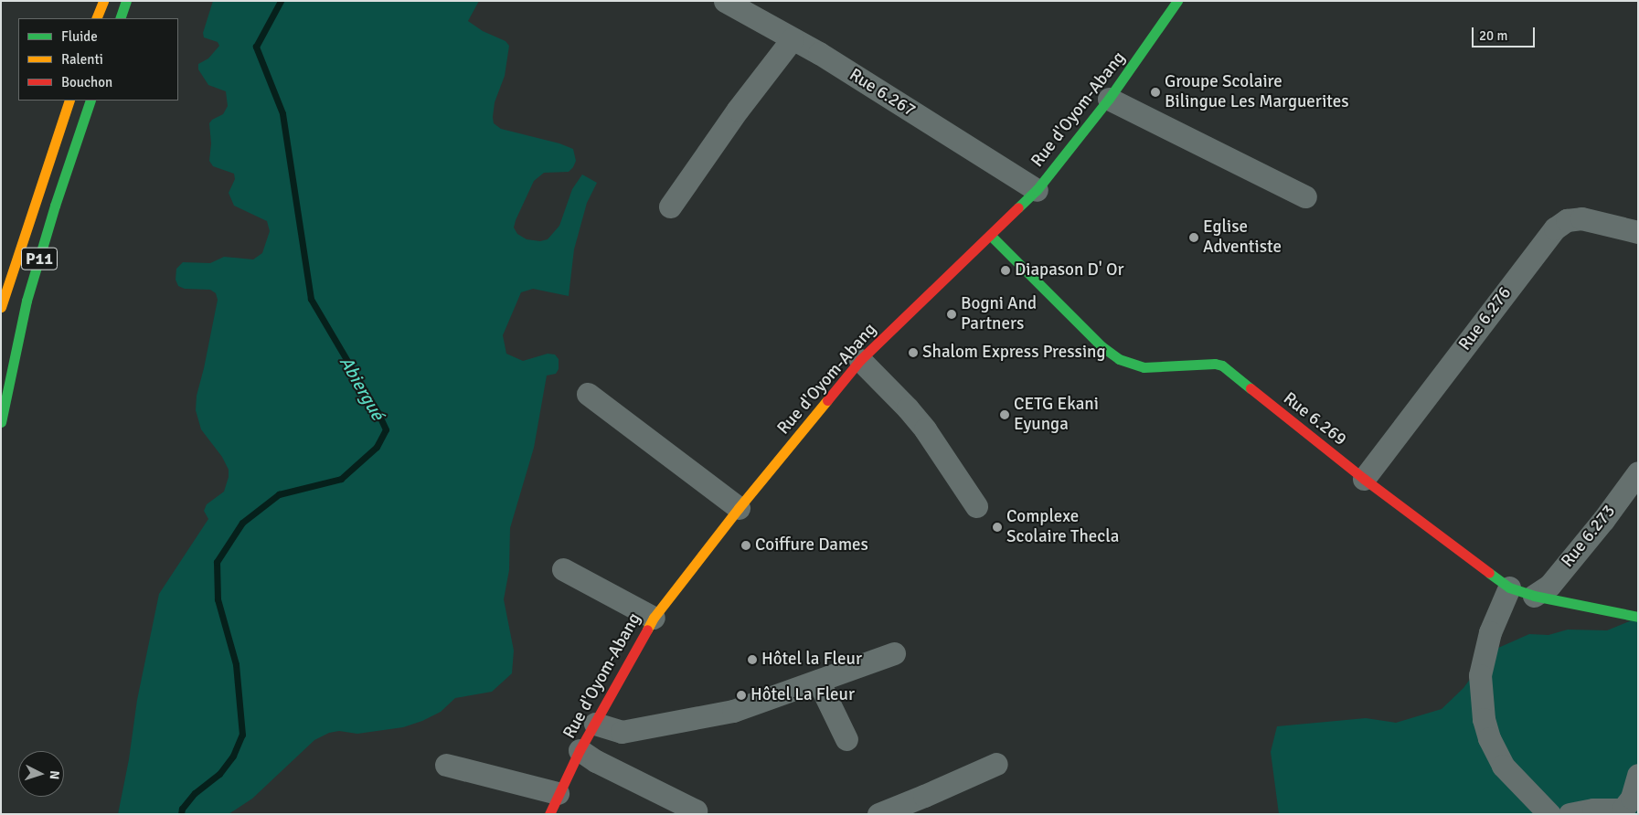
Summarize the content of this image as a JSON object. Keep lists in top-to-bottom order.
{
  "streets": {
    "main road": ["Rue d'Oyom-Abang", "P11", "Rue 6.269"],
    "street": ["Rue 6.267", "Rue 6.276", "Rue 6.273"]
  },
  "crossings": [
    ["Rue 6.267", "Rue d'Oyom-Abang"],
    ["Rue d'Oyom-Abang", "Rue 6.269"],
    ["Rue 6.276", "Rue 6.269"],
    ["Rue 6.269", "Rue 6.273"]
  ],
  "water": ["Abiergué"],
  "places": [
    "Groupe Scolaire Bilingue Les Marguerites",
    "Eglise Adventiste",
    "Diapason D' Or",
    "Bogni And Partners",
    "Shalom Express Pressing",
    "CETG Ekani Eyunga",
    "Complexe Scolaire Thecla",
    "Coiffure Dames",
    "Hôtel la Fleur",
    "Hôtel La Fleur"
  ],
  "legend": ["Fluide", "Ralenti", "Bouchon"],
  "scale_bar": "20 m",
  "north": "right"
}
